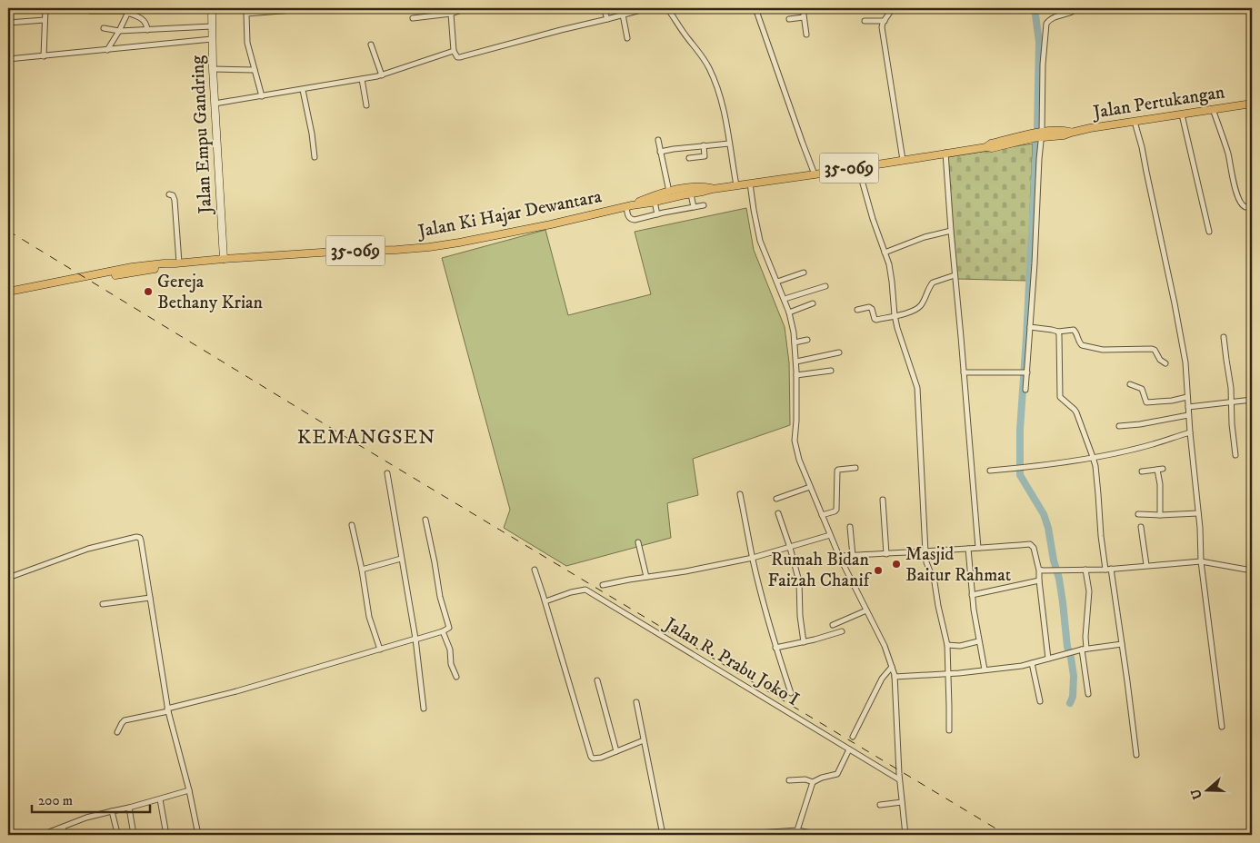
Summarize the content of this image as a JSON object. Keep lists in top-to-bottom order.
{
  "streets": {
    "main road": [
      "Jalan Pertukangan",
      "Jalan Empu Gandring",
      "35-069",
      "Jalan Ki Hajar Dewantara"
    ],
    "street": ["Jalan R. Prabu Joko I"]
  },
  "crossings": [
    ["Jalan Pertukangan", "Jalan Ki Hajar Dewantara"],
    ["Jalan Empu Gandring", "Jalan Ki Hajar Dewantara"]
  ],
  "districts": ["KEMANGSEN"],
  "places": ["Gereja Bethany Krian", "Masjid Baitur Rahmat", "Rumah Bidan Faizah Chanif"],
  "scale_bar": "200 m",
  "north": "left"
}
